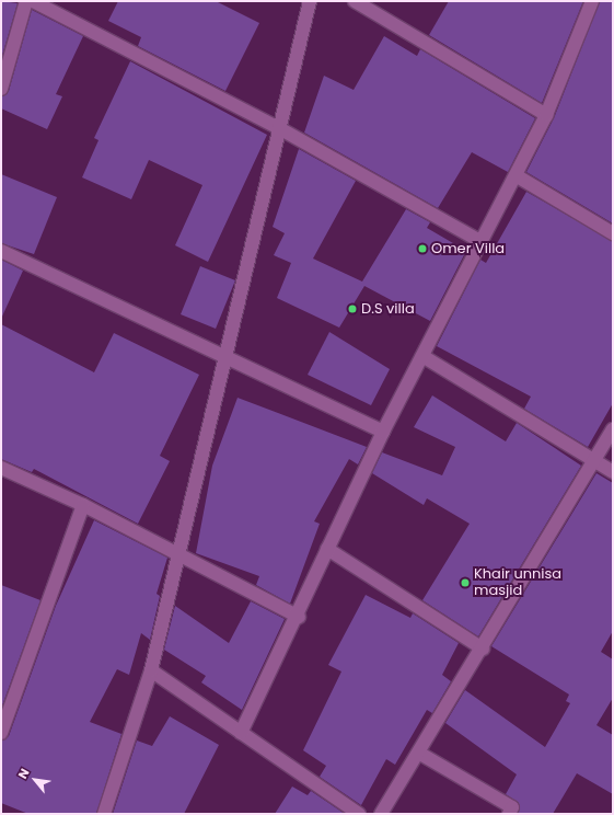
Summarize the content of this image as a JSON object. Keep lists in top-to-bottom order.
{
  "places": ["Omer Villa", "D.S villa", "Khair unnisa masjid"],
  "north": "top left"
}
